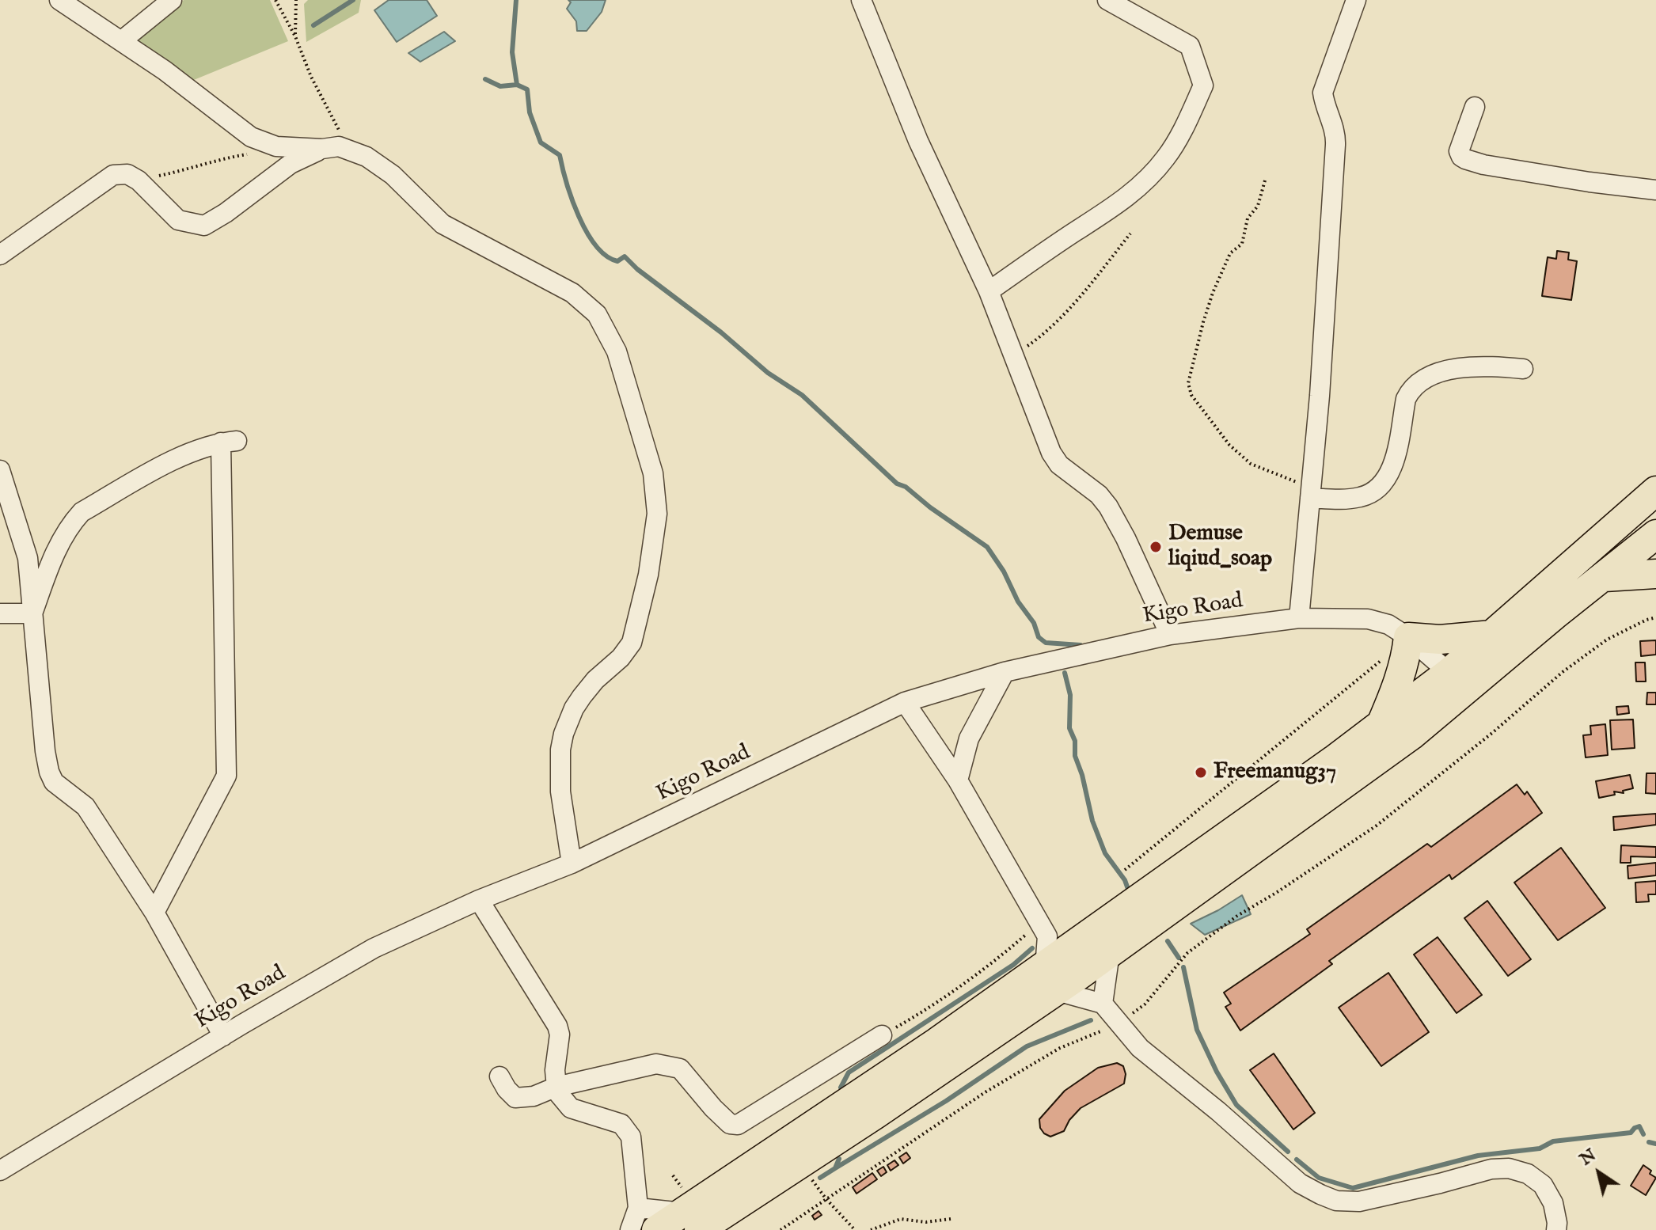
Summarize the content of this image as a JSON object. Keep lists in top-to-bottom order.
{
  "streets": {
    "street": ["Kigo Road"]
  },
  "places": ["Demuse liqiud_soap", "Freemanug37"],
  "north": "top left"
}
